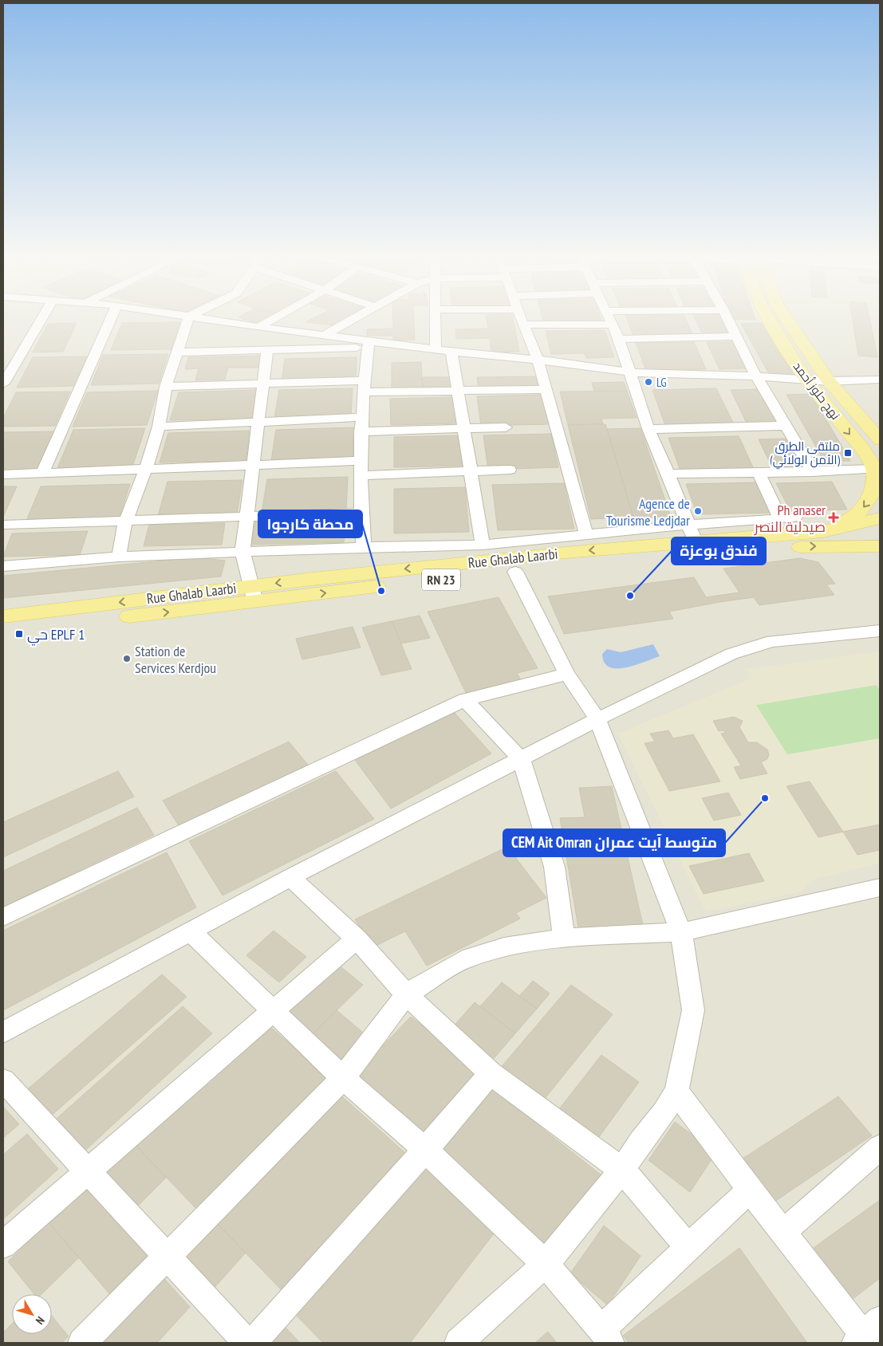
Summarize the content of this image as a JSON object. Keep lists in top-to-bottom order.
{
  "streets": {
    "main road": ["نهج حلوز أحمد", "Rue Ghalab Laarbi", "RN 23"]
  },
  "places": {
    "other": [
      "LG",
      "Agence de Tourisme Ledjdar",
      "محطة كارجوا",
      "فندق بوعزة",
      "Station de Services Kerdjou",
      "CEM Ait Omran متوسط آيت عمران"
    ],
    "transit": ["ملتقى الطرق (الأمن الولائي)", "حي EPLF 1"],
    "health": ["Ph anaser صيدلية النصر"]
  },
  "north": "bottom right"
}
